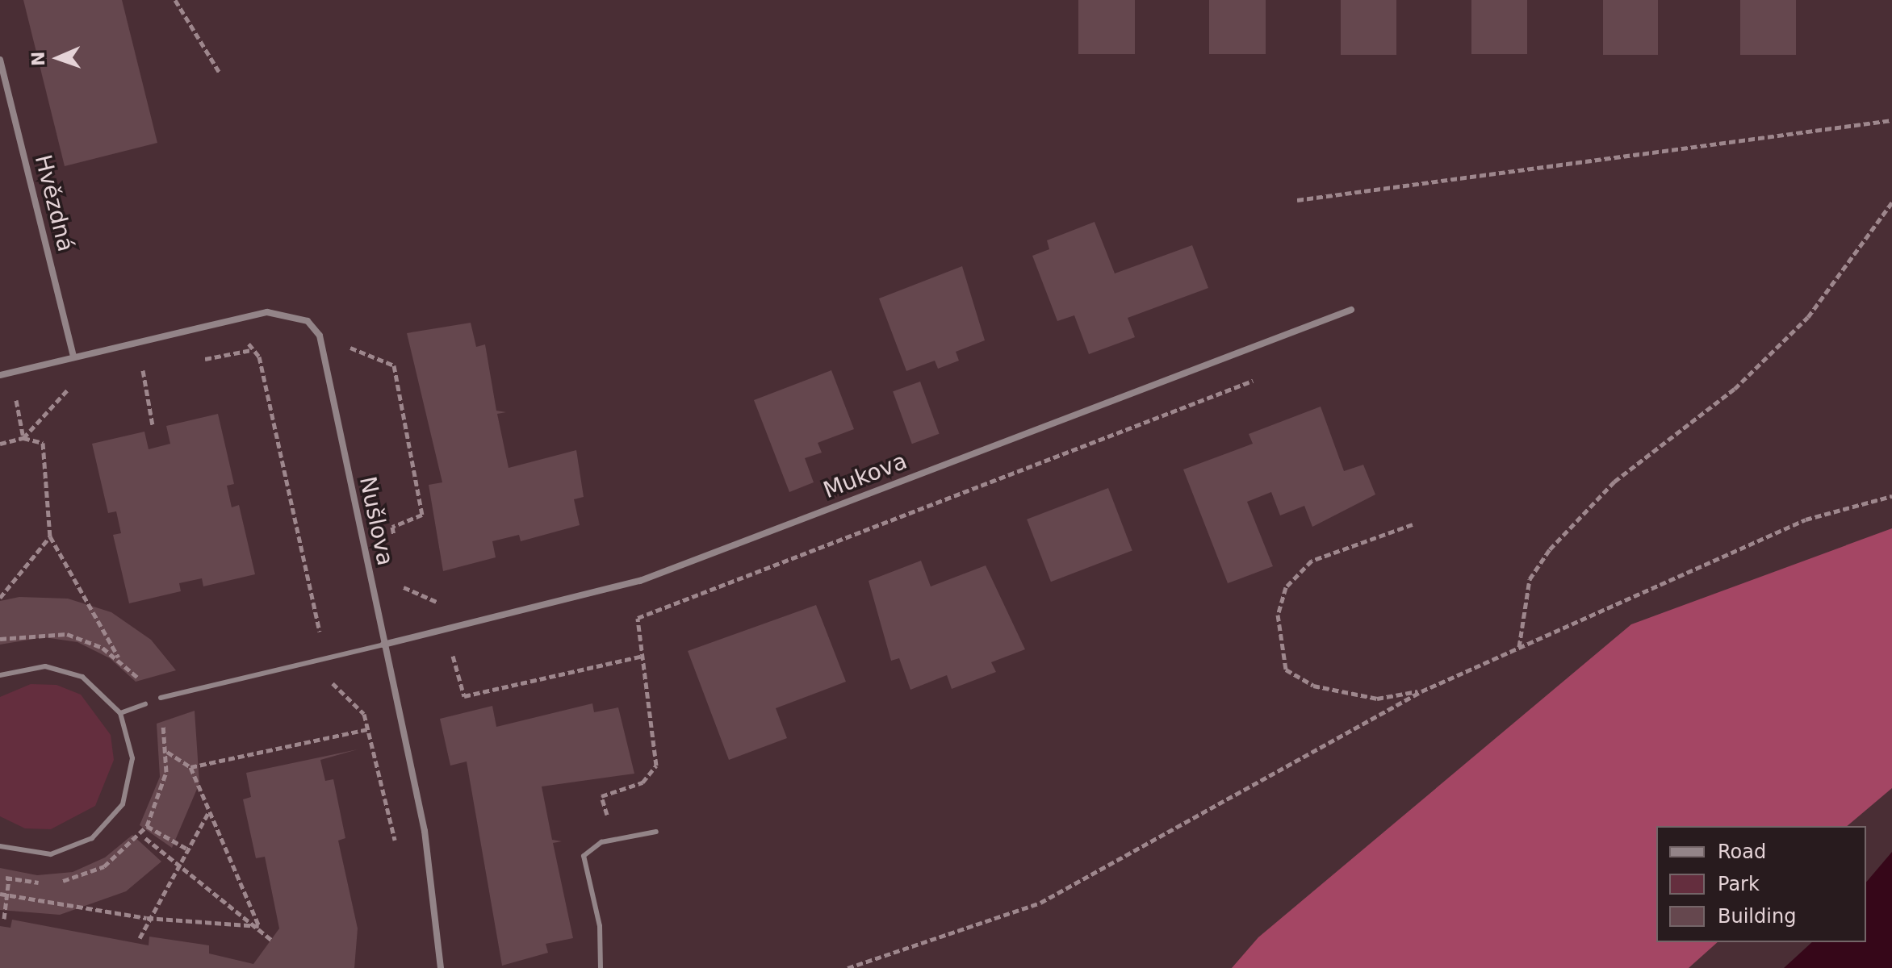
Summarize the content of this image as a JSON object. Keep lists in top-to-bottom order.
{
  "streets": {
    "street": ["Hvězdná", "Mukova", "Nušlova"]
  },
  "crossings": [
    ["Mukova", "Nušlova"]
  ],
  "legend": ["Road", "Park", "Building"],
  "north": "left"
}
